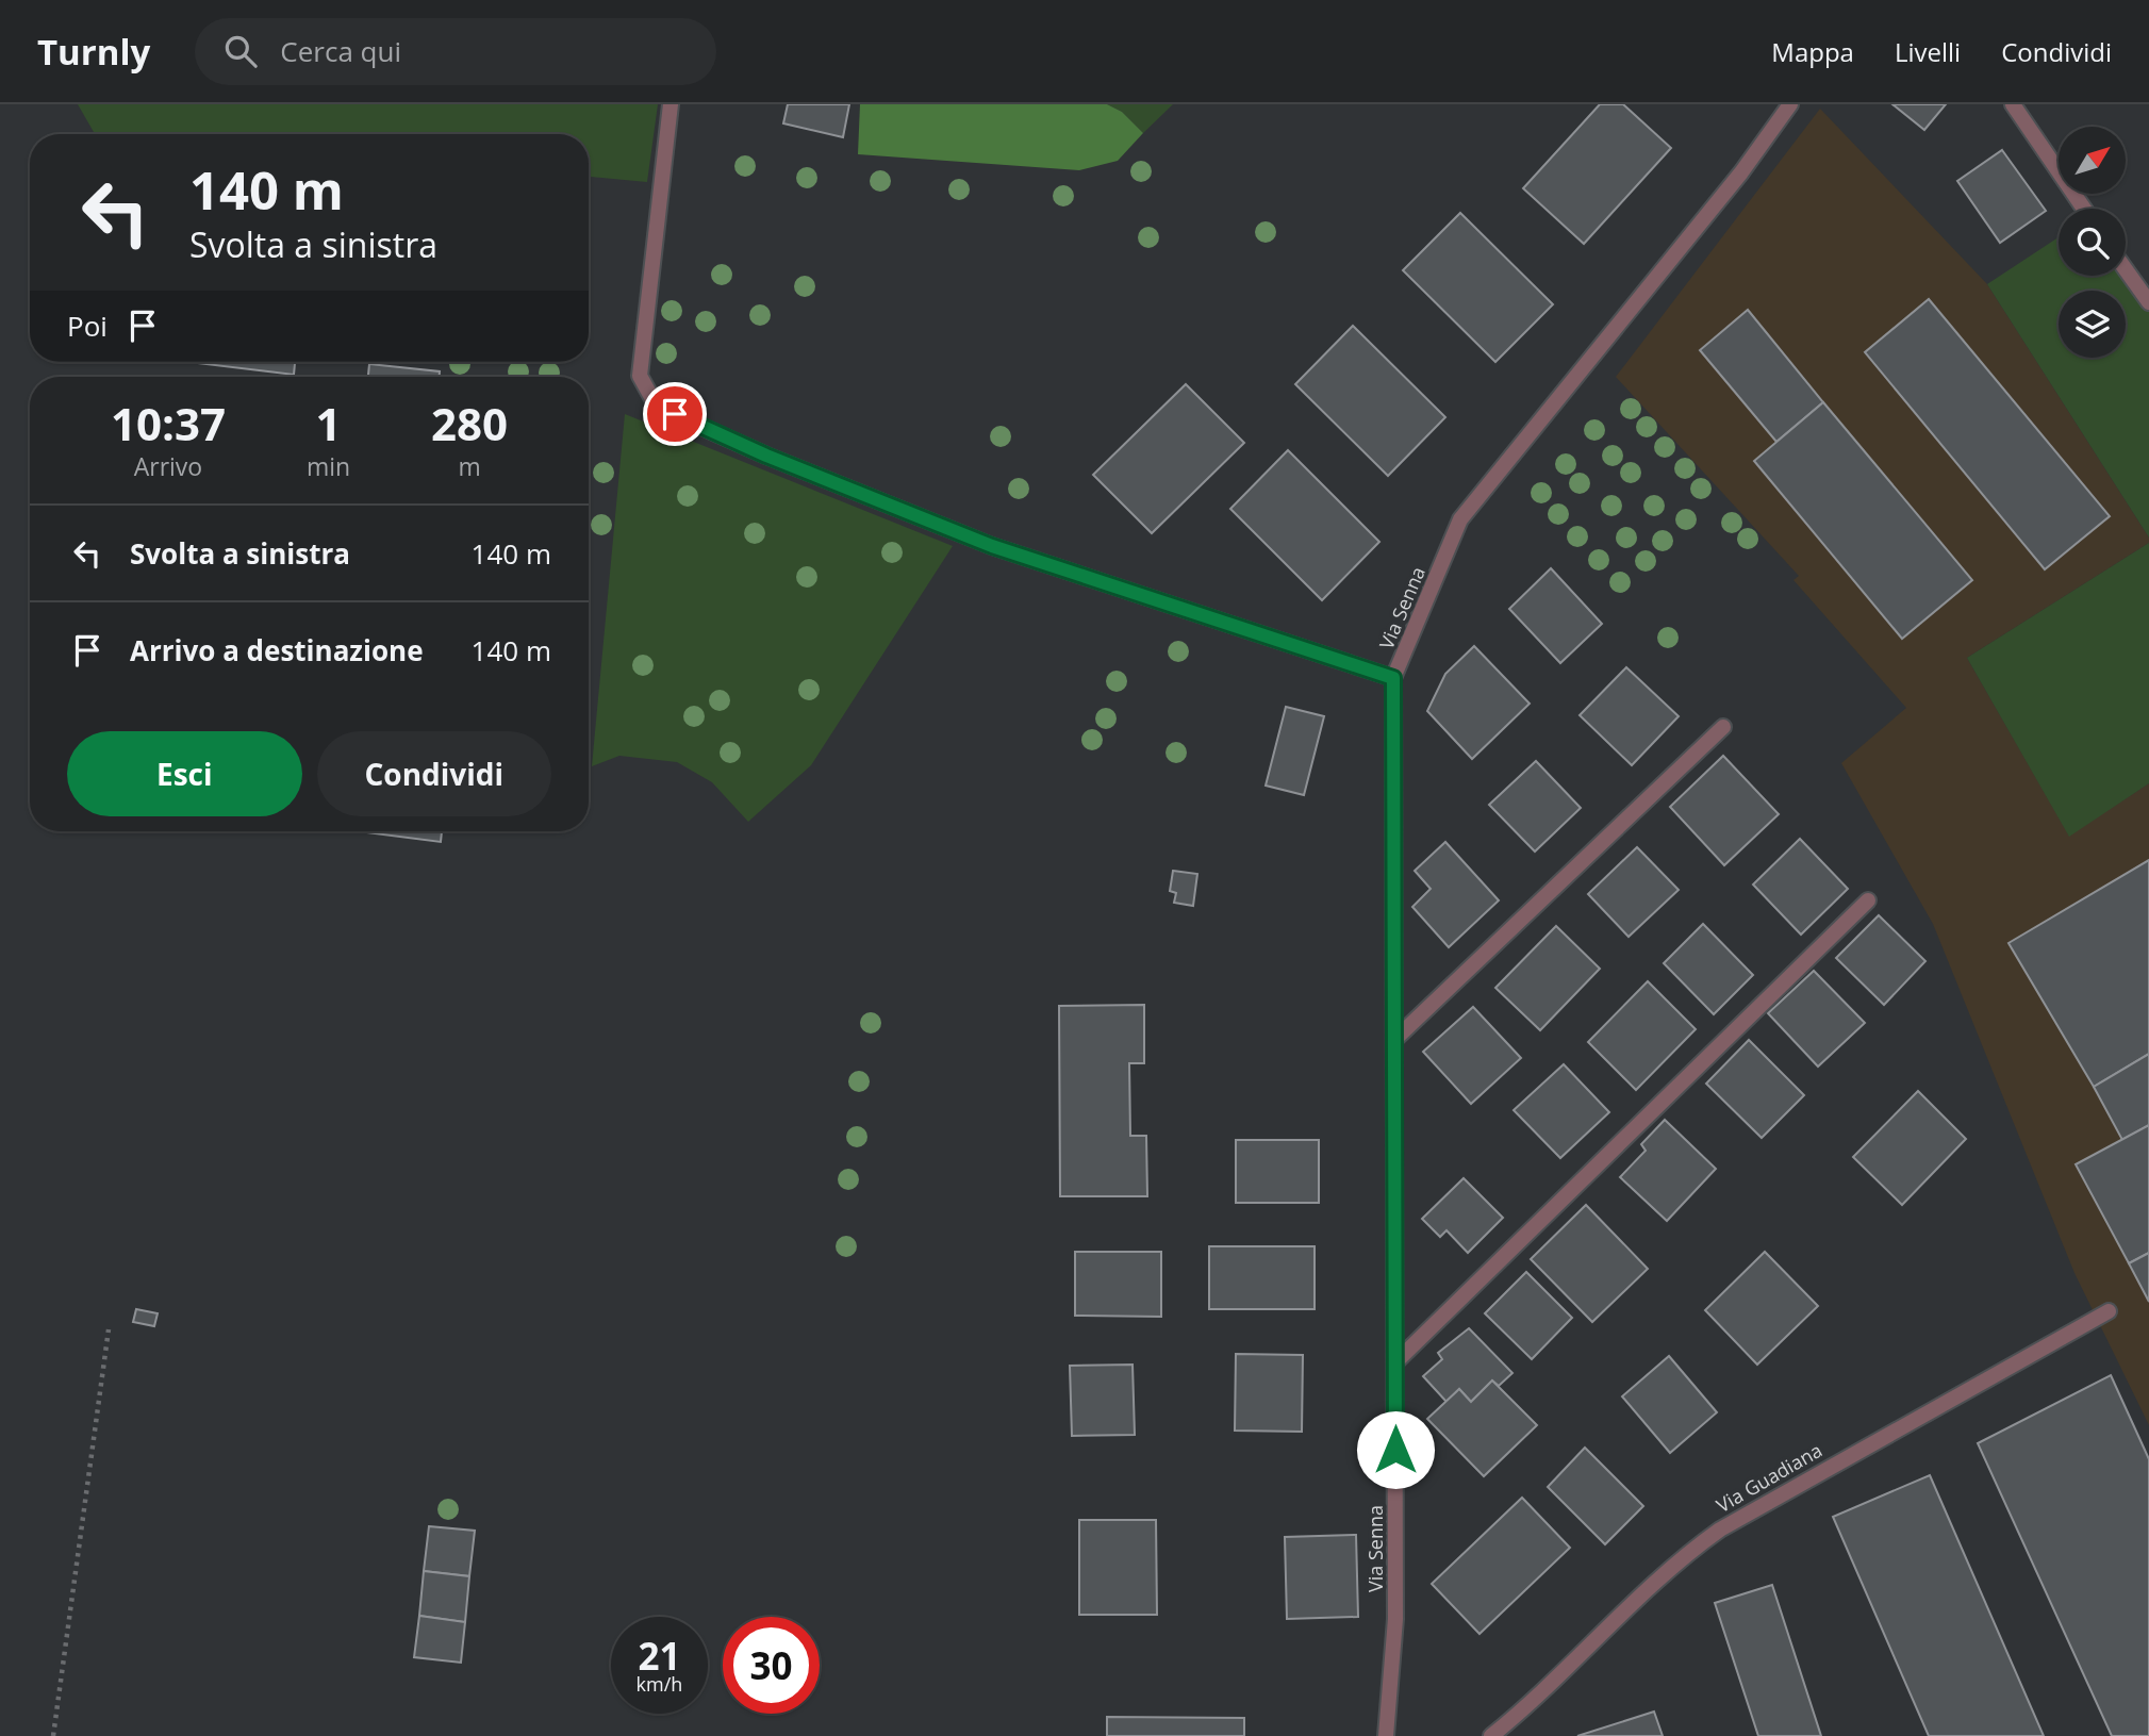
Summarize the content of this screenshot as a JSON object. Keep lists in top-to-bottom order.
{
  "streets": {
    "street": ["Via Senna", "Via Guadiana"]
  },
  "north": "top right",
  "page": {
    "header": "Turnly",
    "search": "Cerca qui",
    "nav": ["Mappa", "Livelli", "Condividi"],
    "turn": ["140 m", "Svolta a sinistra"],
    "then": "Poi",
    "eta": [
      "10:37",
      "Arrivo",
      "1",
      "min",
      "280",
      "m"
    ],
    "list": [
      {
        "name": "Svolta a sinistra",
        "value": "140 m"
      },
      {
        "name": "Arrivo a destinazione",
        "value": "140 m"
      }
    ],
    "buttons": ["Esci", "Condividi"],
    "speed": "21 km/h",
    "limit": "30"
  }
}
